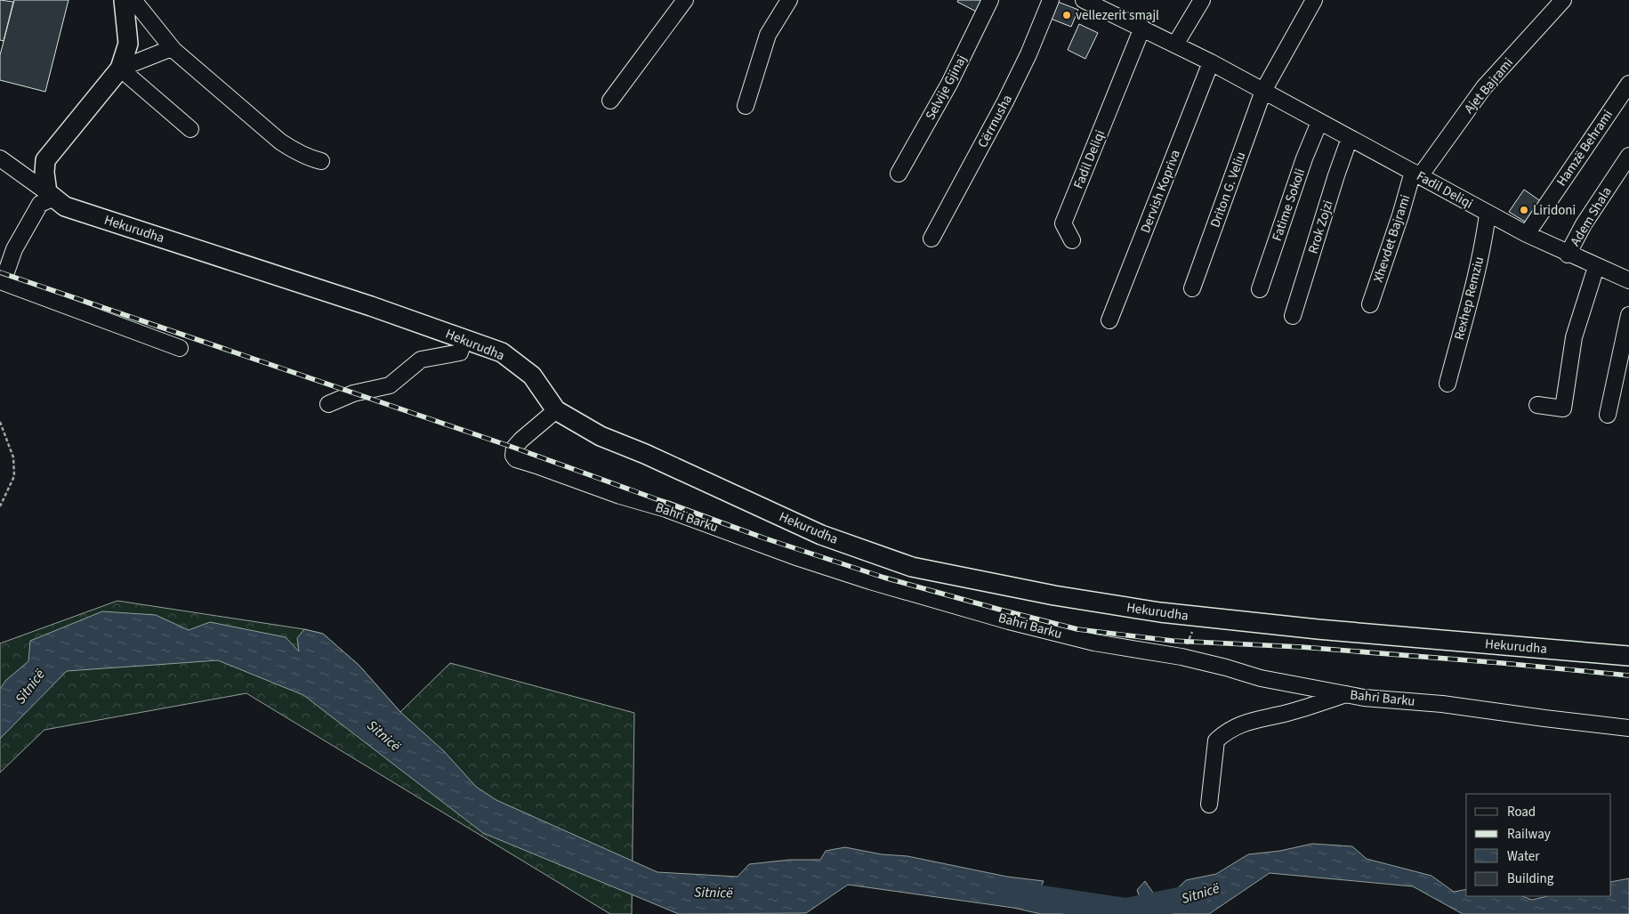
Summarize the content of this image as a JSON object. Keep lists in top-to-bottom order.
{
  "streets": {
    "main road": ["Hekurudha"],
    "street": [
      "Ajet Bajrami",
      "Selvije Gjinaj",
      "Cërrnusha",
      "Hamzë Behrami",
      "Fadil Deliqi",
      "Driton G. Veliu",
      "Dervish Kopriva",
      "Fatime Sokoli",
      "Adem Shala",
      "Rrok Zojzi",
      "Xhevdet Bajrami",
      "Rexhep Remziu",
      "Bahri Barku"
    ]
  },
  "crossings": [
    ["Ajet Bajrami", "Fadil Deliqi"],
    ["Ajet Bajrami", "Xhevdet Bajrami"],
    ["Hamzë Behrami", "Fadil Deliqi"],
    ["Fadil Deliqi", "Driton G. Veliu"],
    ["Fadil Deliqi", "Dervish Kopriva"],
    ["Fadil Deliqi", "Fatime Sokoli"],
    ["Fadil Deliqi", "Adem Shala"],
    ["Fadil Deliqi", "Rrok Zojzi"],
    ["Fadil Deliqi", "Xhevdet Bajrami"],
    ["Fadil Deliqi", "Rexhep Remziu"],
    ["Hekurudha", "Bahri Barku"]
  ],
  "water": ["Sitnicë"],
  "places": ["vellezerit smajl", "Liridoni"],
  "legend": [
    "Road",
    "Railway",
    "Water",
    "Building"
  ]
}
